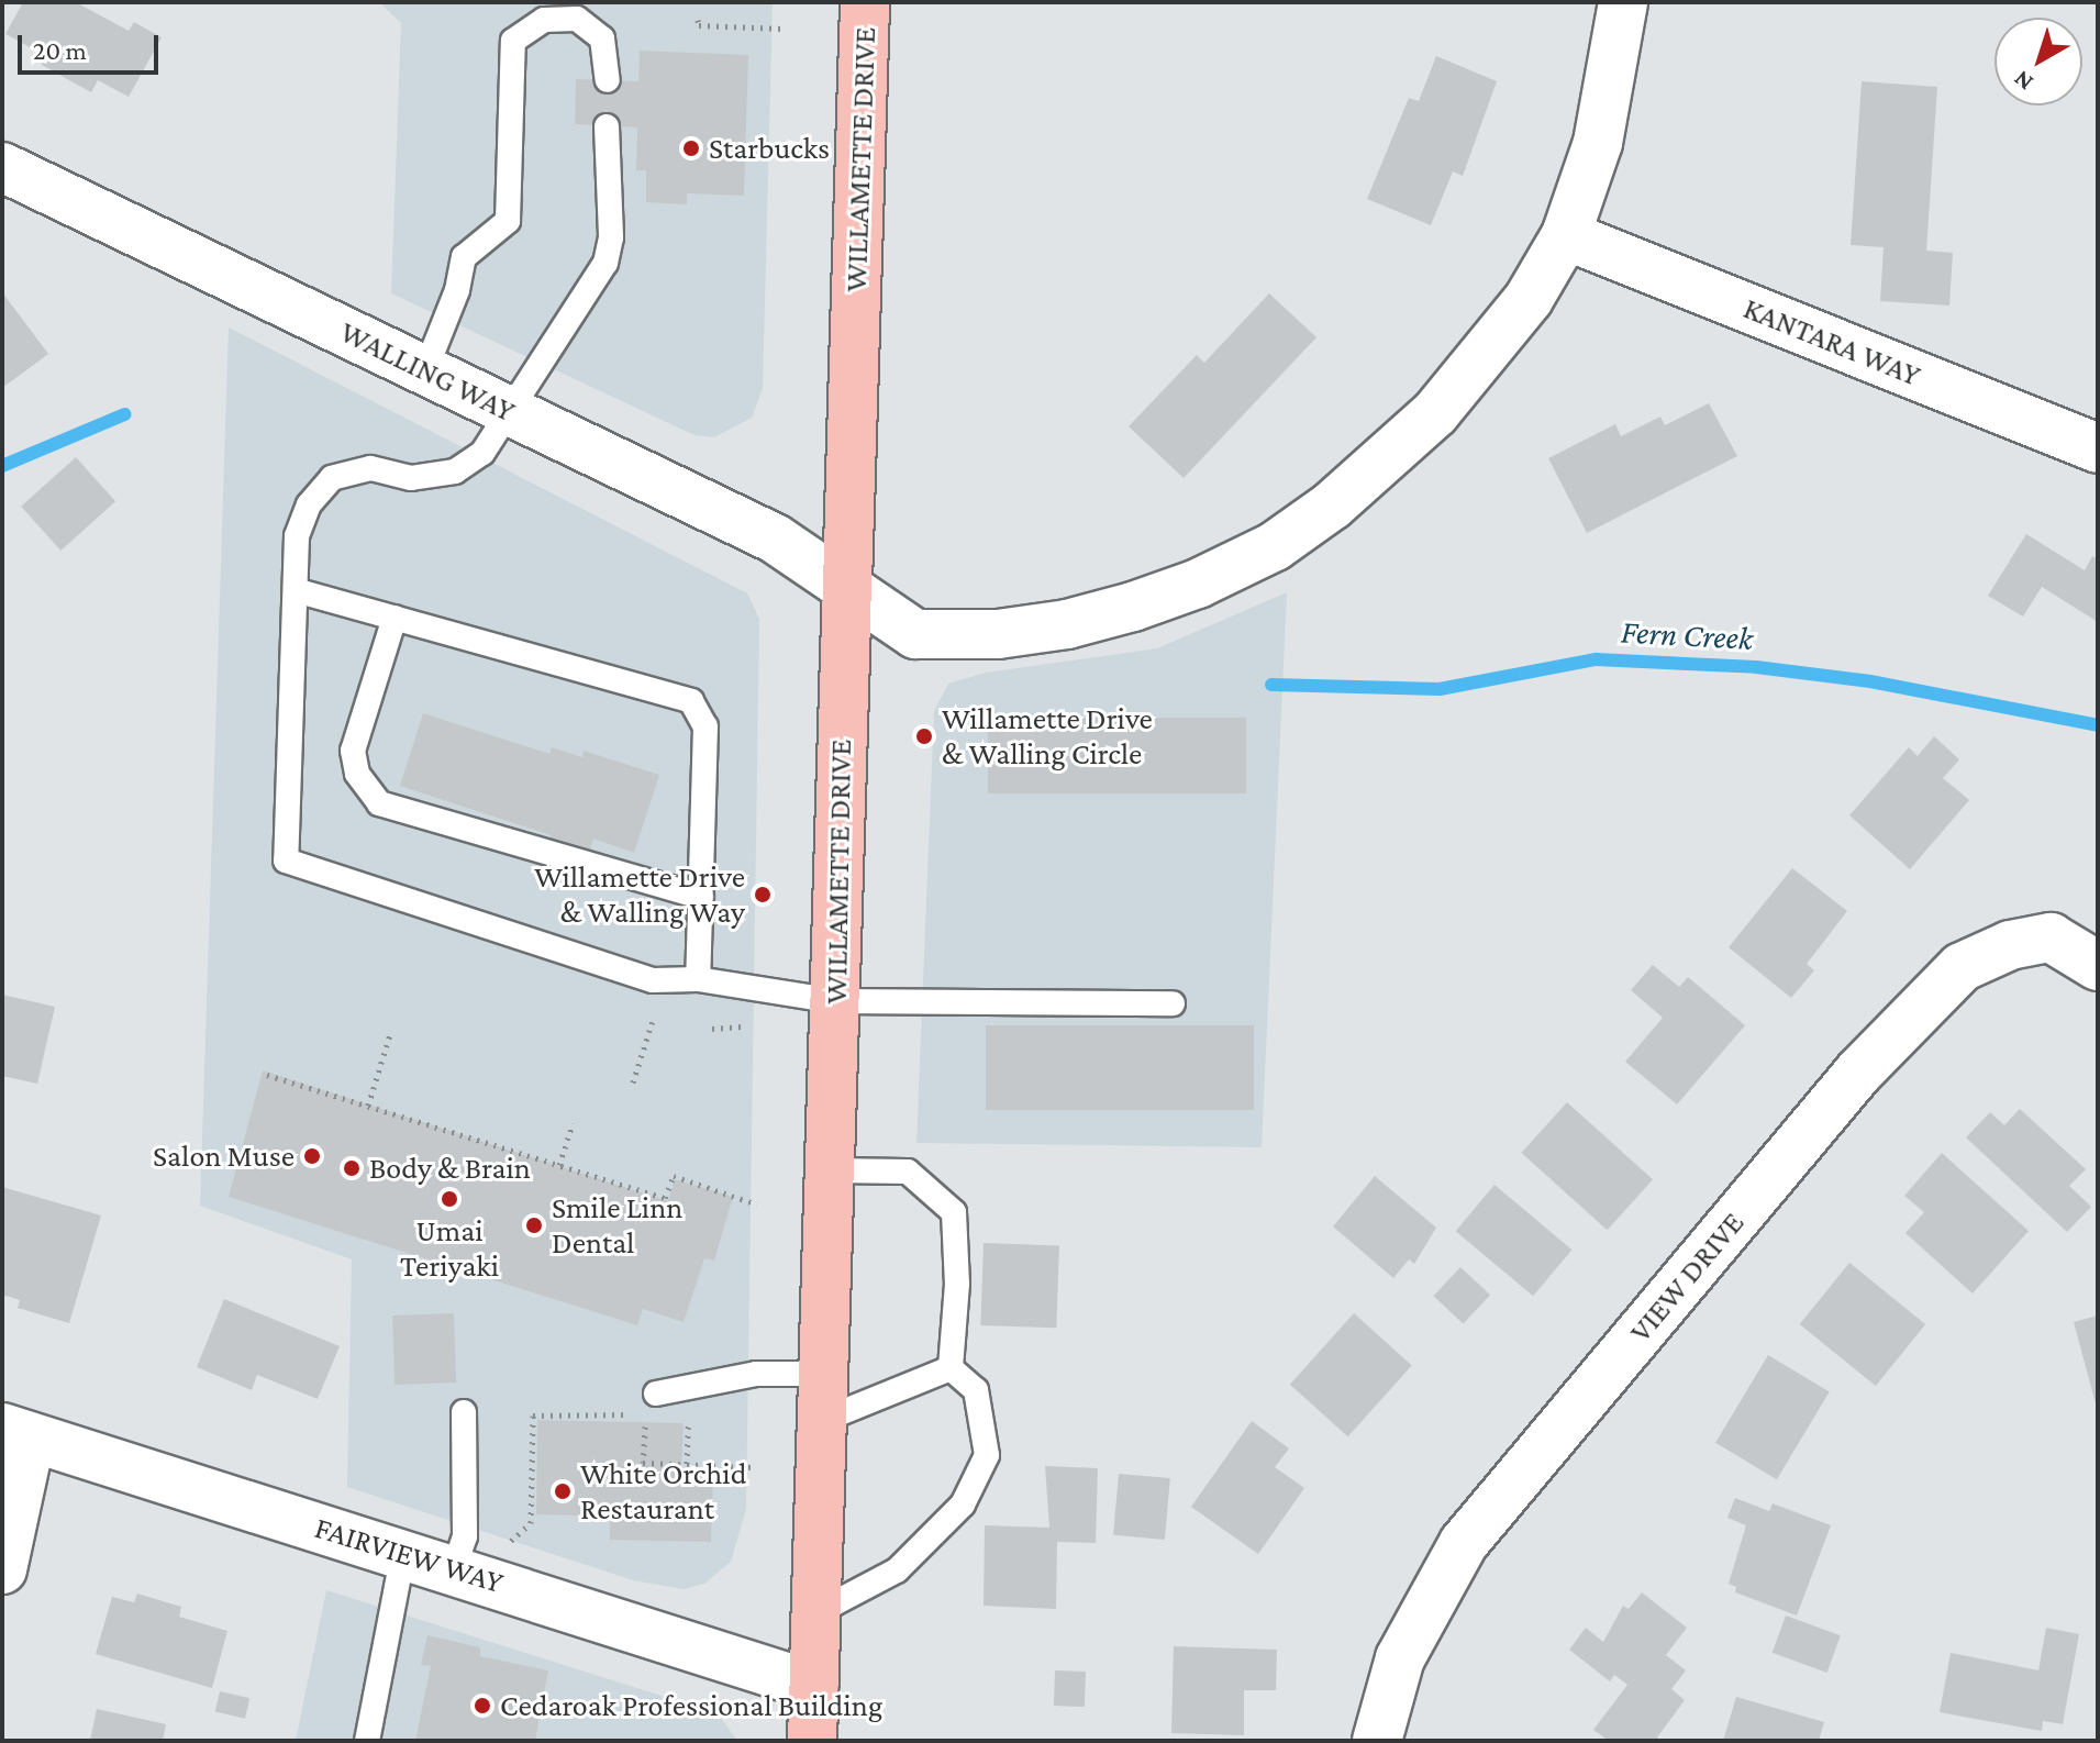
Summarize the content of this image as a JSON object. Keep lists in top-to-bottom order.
{
  "streets": {
    "main road": ["WILLAMETTE DRIVE"],
    "street": [
      "KANTARA WAY",
      "WALLING WAY",
      "VIEW DRIVE",
      "FAIRVIEW WAY"
    ]
  },
  "crossings": [
    ["WILLAMETTE DRIVE", "WALLING WAY"],
    ["WILLAMETTE DRIVE", "FAIRVIEW WAY"],
    ["KANTARA WAY", "WALLING WAY"]
  ],
  "water": ["Fern Creek"],
  "places": [
    "Starbucks",
    "Willamette Drive & Walling Circle",
    "Willamette Drive & Walling Way",
    "Salon Muse",
    "Body & Brain",
    "Umai Teriyaki",
    "Smile Linn Dental",
    "White Orchid Restaurant",
    "Cedaroak Professional Building"
  ],
  "scale_bar": "20 m",
  "north": "bottom left"
}
